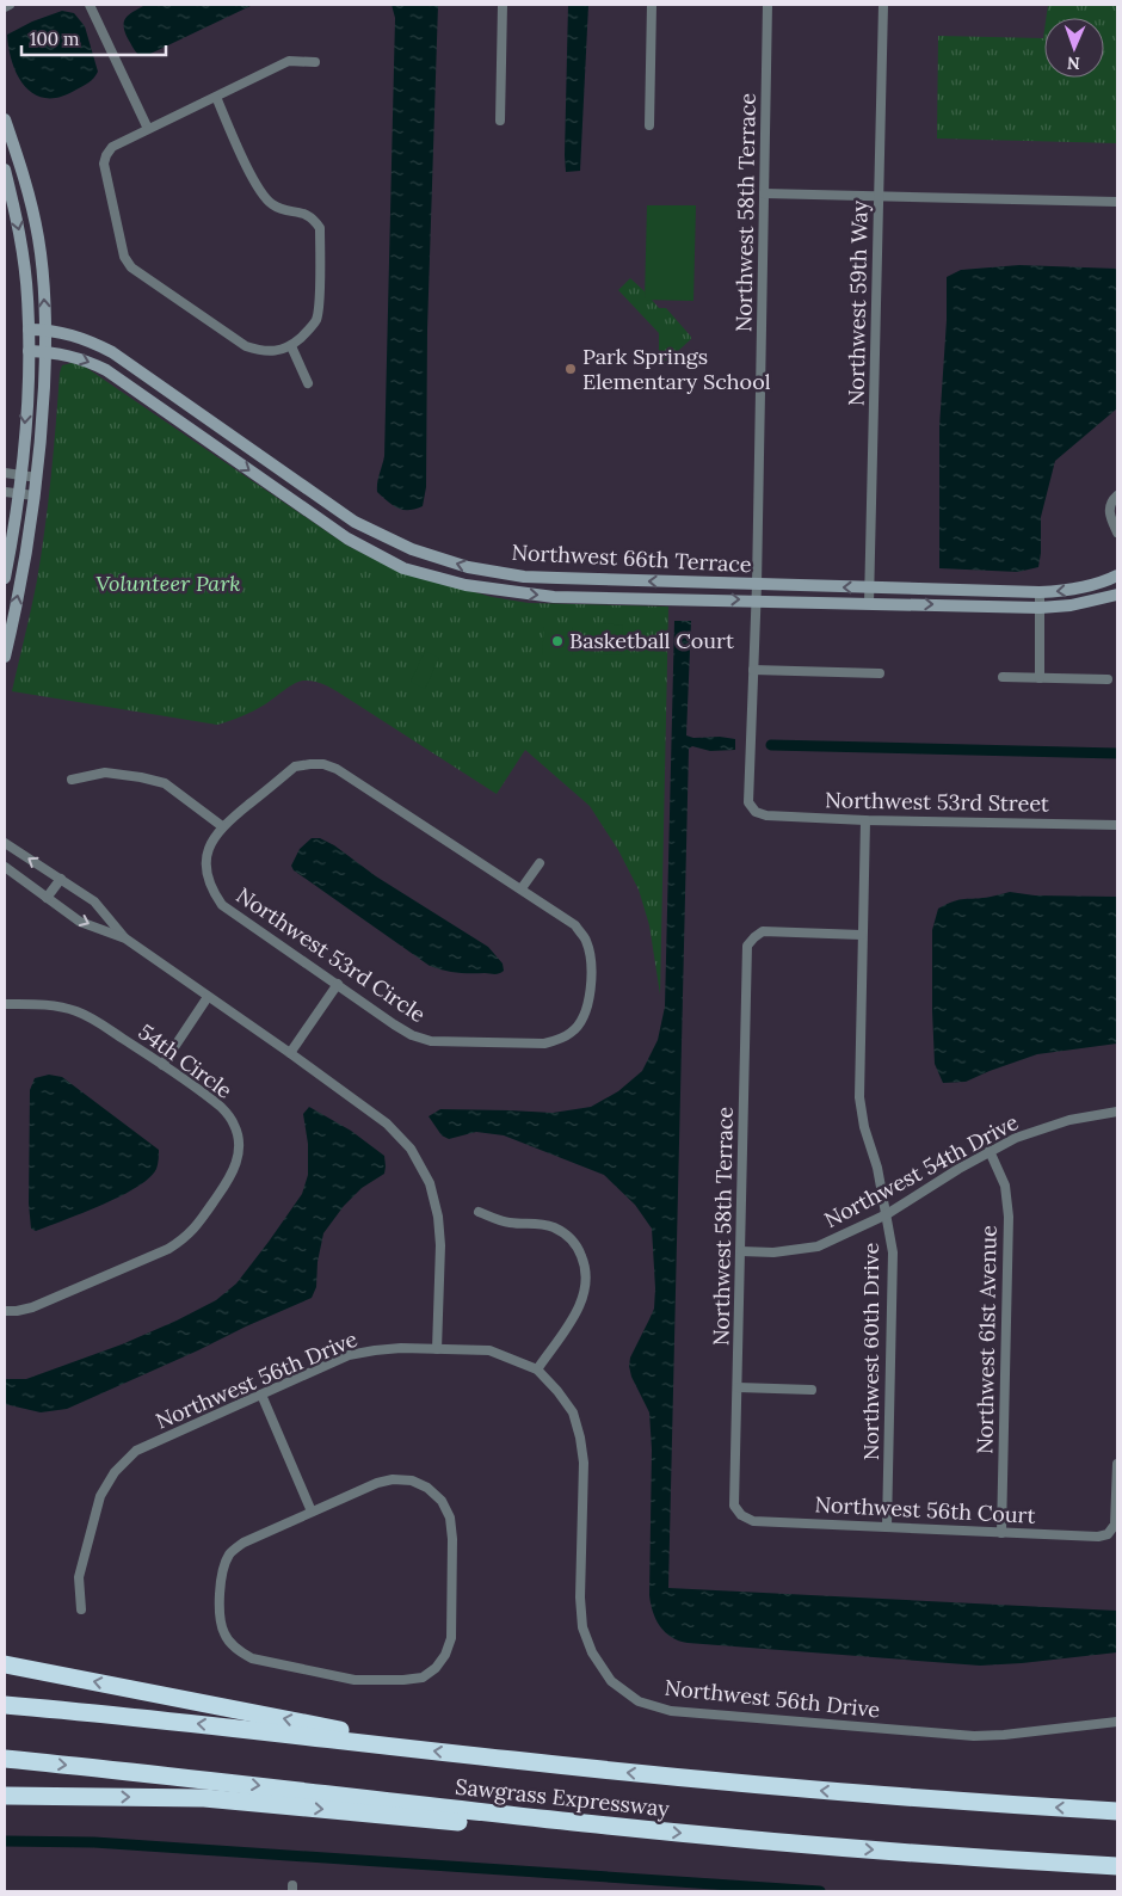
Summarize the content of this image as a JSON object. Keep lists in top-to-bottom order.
{
  "streets": {
    "highway": ["Sawgrass Expressway"],
    "street": [
      "Northwest 58th Terrace",
      "Northwest 59th Way",
      "Northwest 66th Terrace",
      "Northwest 53rd Street",
      "Northwest 53rd Circle",
      "54th Circle",
      "Northwest 54th Drive",
      "Northwest 61st Avenue",
      "Northwest 60th Drive",
      "Northwest 56th Drive",
      "Northwest 56th Court"
    ]
  },
  "crossings": [
    ["Northwest 58th Terrace", "Northwest 66th Terrace"],
    ["Northwest 58th Terrace", "Northwest 53rd Street"],
    ["Northwest 58th Terrace", "Northwest 54th Drive"],
    ["Northwest 58th Terrace", "Northwest 60th Drive"],
    ["Northwest 58th Terrace", "Northwest 56th Court"],
    ["Northwest 59th Way", "Northwest 66th Terrace"],
    ["Northwest 53rd Street", "Northwest 60th Drive"],
    ["Northwest 54th Drive", "Northwest 61st Avenue"],
    ["Northwest 54th Drive", "Northwest 60th Drive"],
    ["Northwest 61st Avenue", "Northwest 56th Court"],
    ["Northwest 60th Drive", "Northwest 56th Court"]
  ],
  "parks": ["Volunteer Park"],
  "places": ["Park Springs Elementary School", "Basketball Court"],
  "scale_bar": "100 m",
  "north": "bottom"
}
